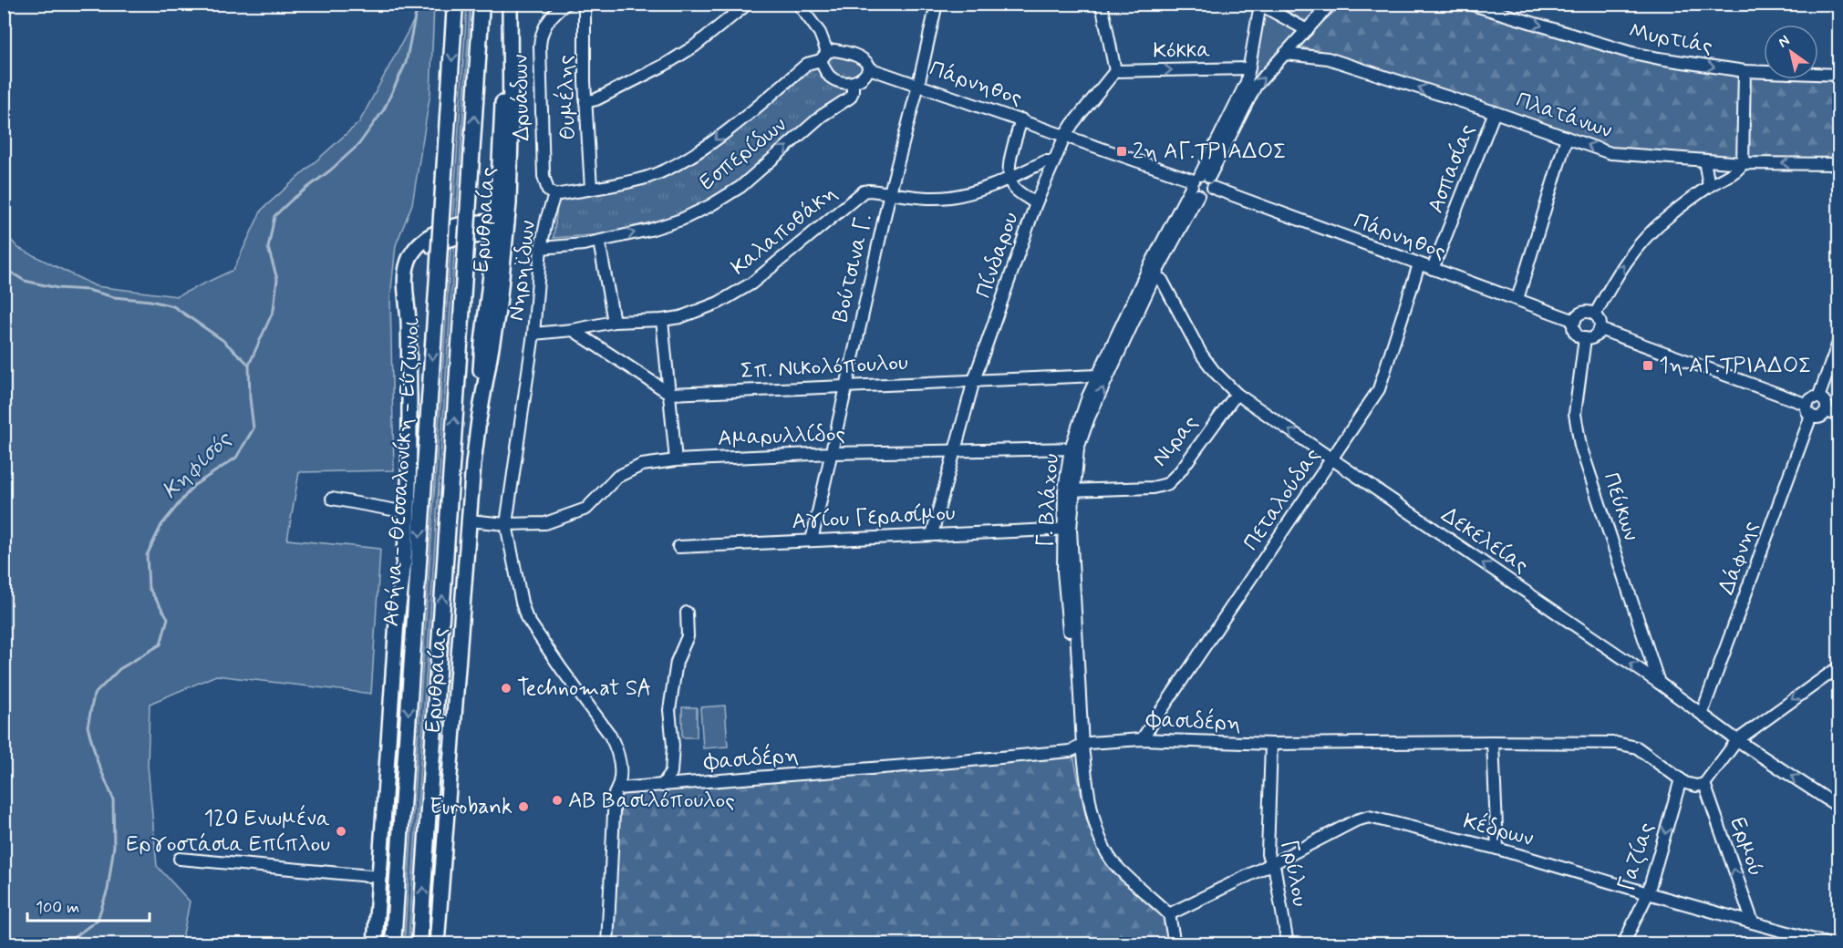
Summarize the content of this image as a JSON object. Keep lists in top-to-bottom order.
{
  "streets": {
    "highway": ["Αθήνα - Θεσσαλονίκη - Εύζωνοι"],
    "main road": ["Ερυθραίας"],
    "street": [
      "Μυρτιάς",
      "Κόκκα",
      "Πάρνηθος",
      "Δρυάδων",
      "Θυμέλης",
      "Πλατάνων",
      "Εσπερίδων",
      "Ασπασίας",
      "Καλαποθάκη",
      "Πίνδαρου",
      "Βούτσινα Γ.",
      "Νηρηϊδων",
      "Σπ. Νικολόπουλου",
      "Αμαρυλλίδος",
      "Νιρας",
      "Πεταλούδας",
      "Γ. Βλάχου",
      "Πεύκων",
      "Αγίου Γερασίμου",
      "Δεκελείας",
      "Δάφνης",
      "Φασιδέρη",
      "Κέδρων",
      "Ερμού",
      "Γαζίας",
      "Γρύλου"
    ]
  },
  "crossings": [
    ["Κόκκα", "Πίνδαρου"],
    ["Πάρνηθος", "Εσπερίδων"],
    ["Πάρνηθος", "Ασπασίας"],
    ["Πάρνηθος", "Πίνδαρου"],
    ["Πάρνηθος", "Βούτσινα Γ."],
    ["Πάρνηθος", "Νηρηϊδων"],
    ["Πάρνηθος", "Πεταλούδας"],
    ["Πάρνηθος", "Γ. Βλάχου"],
    ["Πάρνηθος", "Πεύκων"],
    ["Δρυάδων", "Νηρηϊδων"],
    ["Θυμέλης", "Νηρηϊδων"],
    ["Πλατάνων", "Ασπασίας"],
    ["Εσπερίδων", "Νηρηϊδων"],
    ["Ερυθραίας", "Αμαρυλλίδος"],
    ["Καλαποθάκη", "Πίνδαρου"],
    ["Καλαποθάκη", "Βούτσινα Γ."],
    ["Καλαποθάκη", "Νηρηϊδων"],
    ["Πίνδαρου", "Σπ. Νικολόπουλου"],
    ["Πίνδαρου", "Αμαρυλλίδος"],
    ["Πίνδαρου", "Αγίου Γερασίμου"],
    ["Βούτσινα Γ.", "Σπ. Νικολόπουλου"],
    ["Βούτσινα Γ.", "Αμαρυλλίδος"],
    ["Βούτσινα Γ.", "Αγίου Γερασίμου"],
    ["Νηρηϊδων", "Αμαρυλλίδος"],
    ["Νηρηϊδων", "Φασιδέρη"],
    ["Σπ. Νικολόπουλου", "Γ. Βλάχου"],
    ["Αμαρυλλίδος", "Γ. Βλάχου"],
    ["Νιρας", "Γ. Βλάχου"],
    ["Νιρας", "Δεκελείας"],
    ["Πεταλούδας", "Δεκελείας"],
    ["Πεταλούδας", "Φασιδέρη"],
    ["Γ. Βλάχου", "Αγίου Γερασίμου"],
    ["Γ. Βλάχου", "Δεκελείας"],
    ["Γ. Βλάχου", "Φασιδέρη"],
    ["Γ. Βλάχου", "Κέδρων"],
    ["Πεύκων", "Δεκελείας"],
    ["Δεκελείας", "Δάφνης"],
    ["Φασιδέρη", "Ερμού"],
    ["Φασιδέρη", "Γαζίας"],
    ["Φασιδέρη", "Γρύλου"],
    ["Κέδρων", "Ερμού"],
    ["Κέδρων", "Γαζίας"],
    ["Κέδρων", "Γρύλου"]
  ],
  "one_way": [
    "Μυρτιάς",
    "Κόκκα",
    "Πλατάνων",
    "Εσπερίδων",
    "Δεκελείας",
    "Ερμού",
    "Γαζίας"
  ],
  "water": ["Κηφισός"],
  "places": {
    "transit": ["2η ΑΓ.ΤΡΙΑΔΟΣ", "1η ΑΓ.ΤΡΙΑΔΟΣ"],
    "other": [
      "Technomat SA",
      "ΑΒ Βασιλόπουλος",
      "Eurobank",
      "120 Ενωμένα Εργοστάσια Επίπλου"
    ]
  },
  "scale_bar": "100 m",
  "north": "top left"
}
